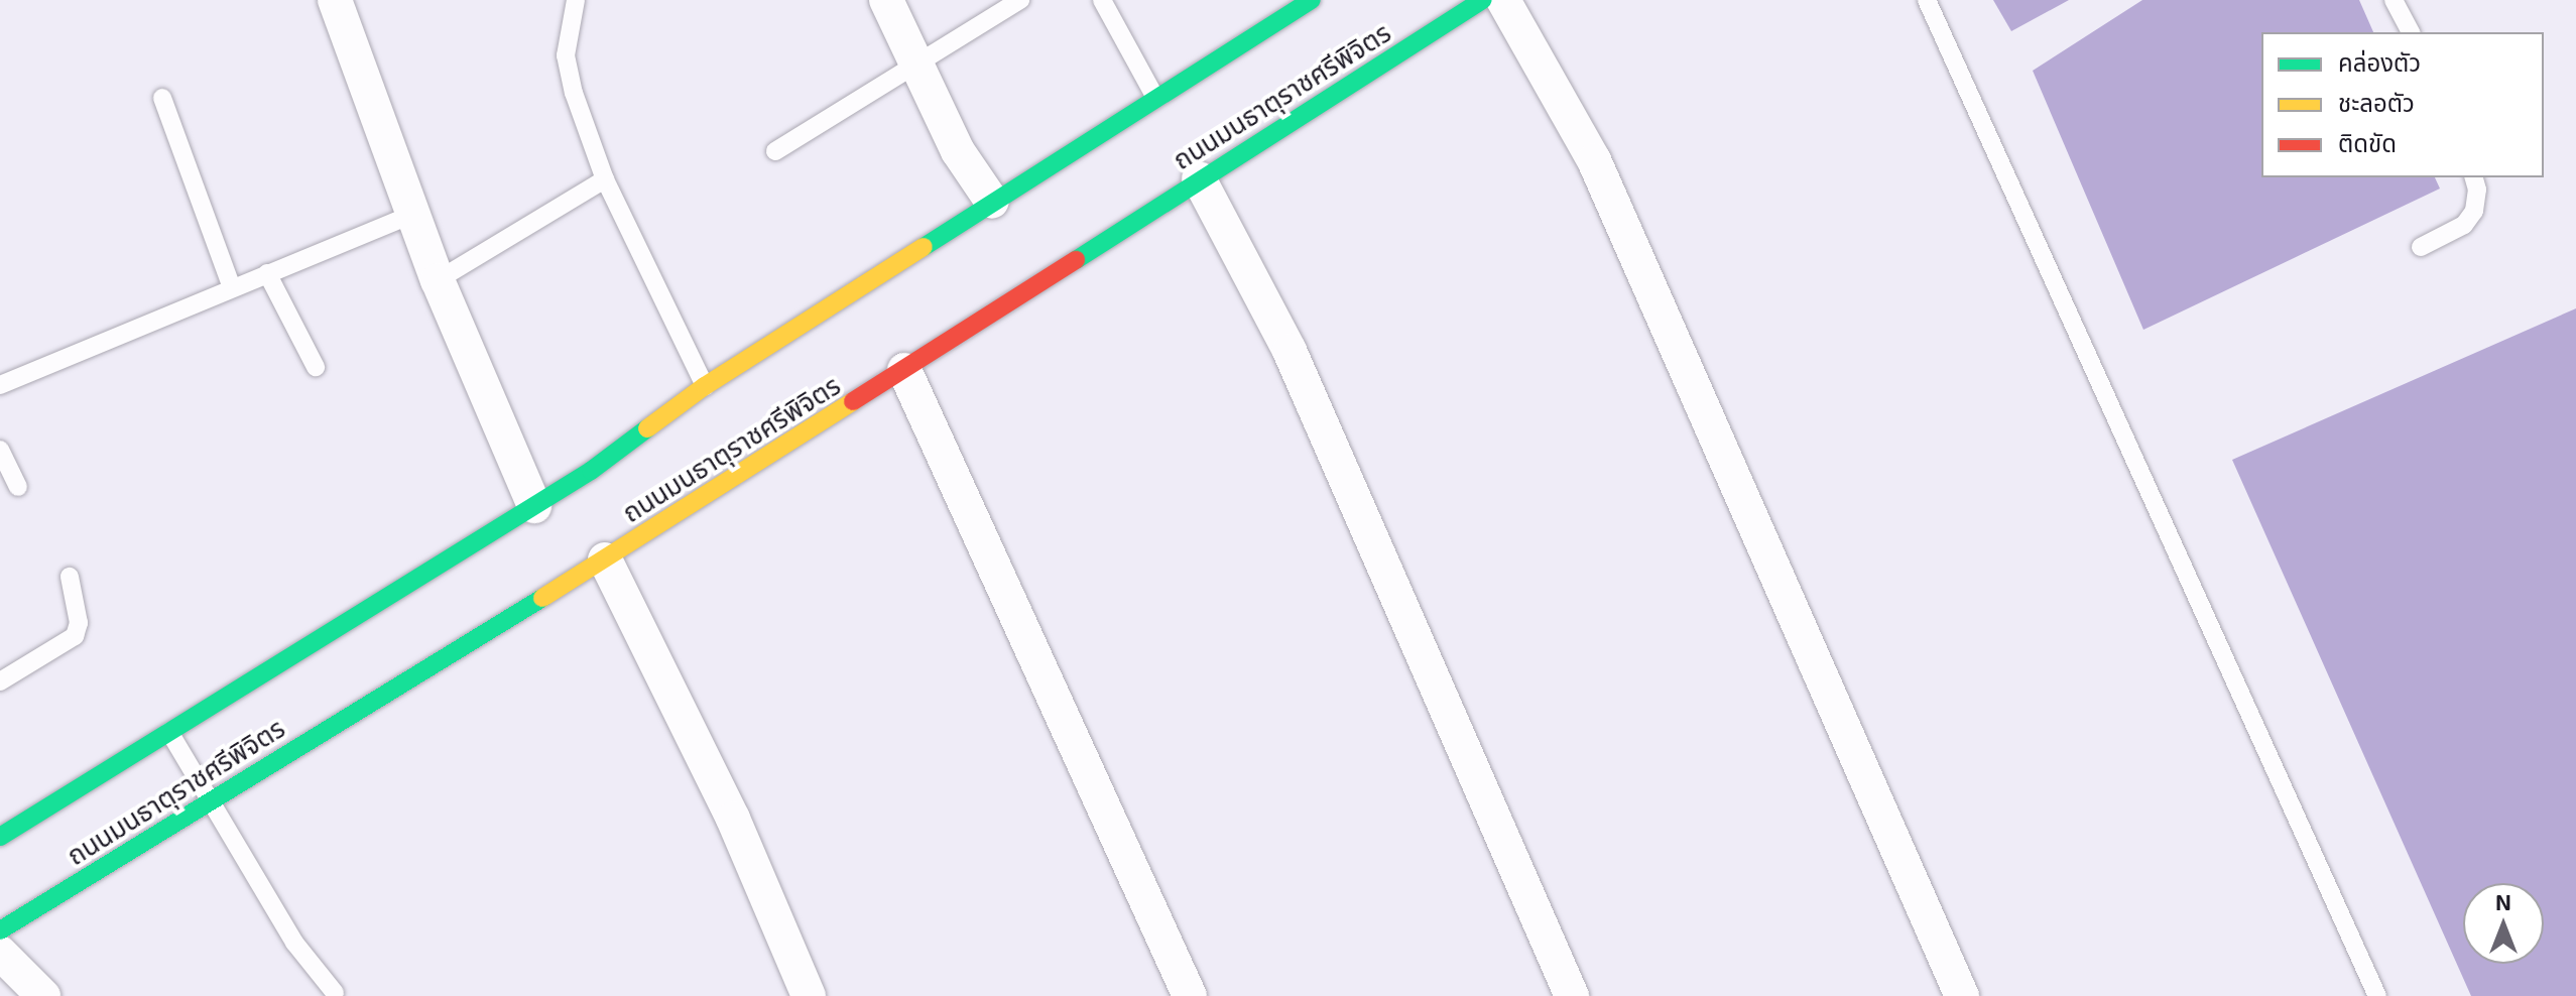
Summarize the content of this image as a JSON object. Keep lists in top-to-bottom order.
{
  "streets": {
    "street": ["ถนนมนธาตุราชศรีพิจิตร"]
  },
  "legend": ["คล่องตัว", "ชะลอตัว", "ติดขัด"],
  "north": "top"
}
